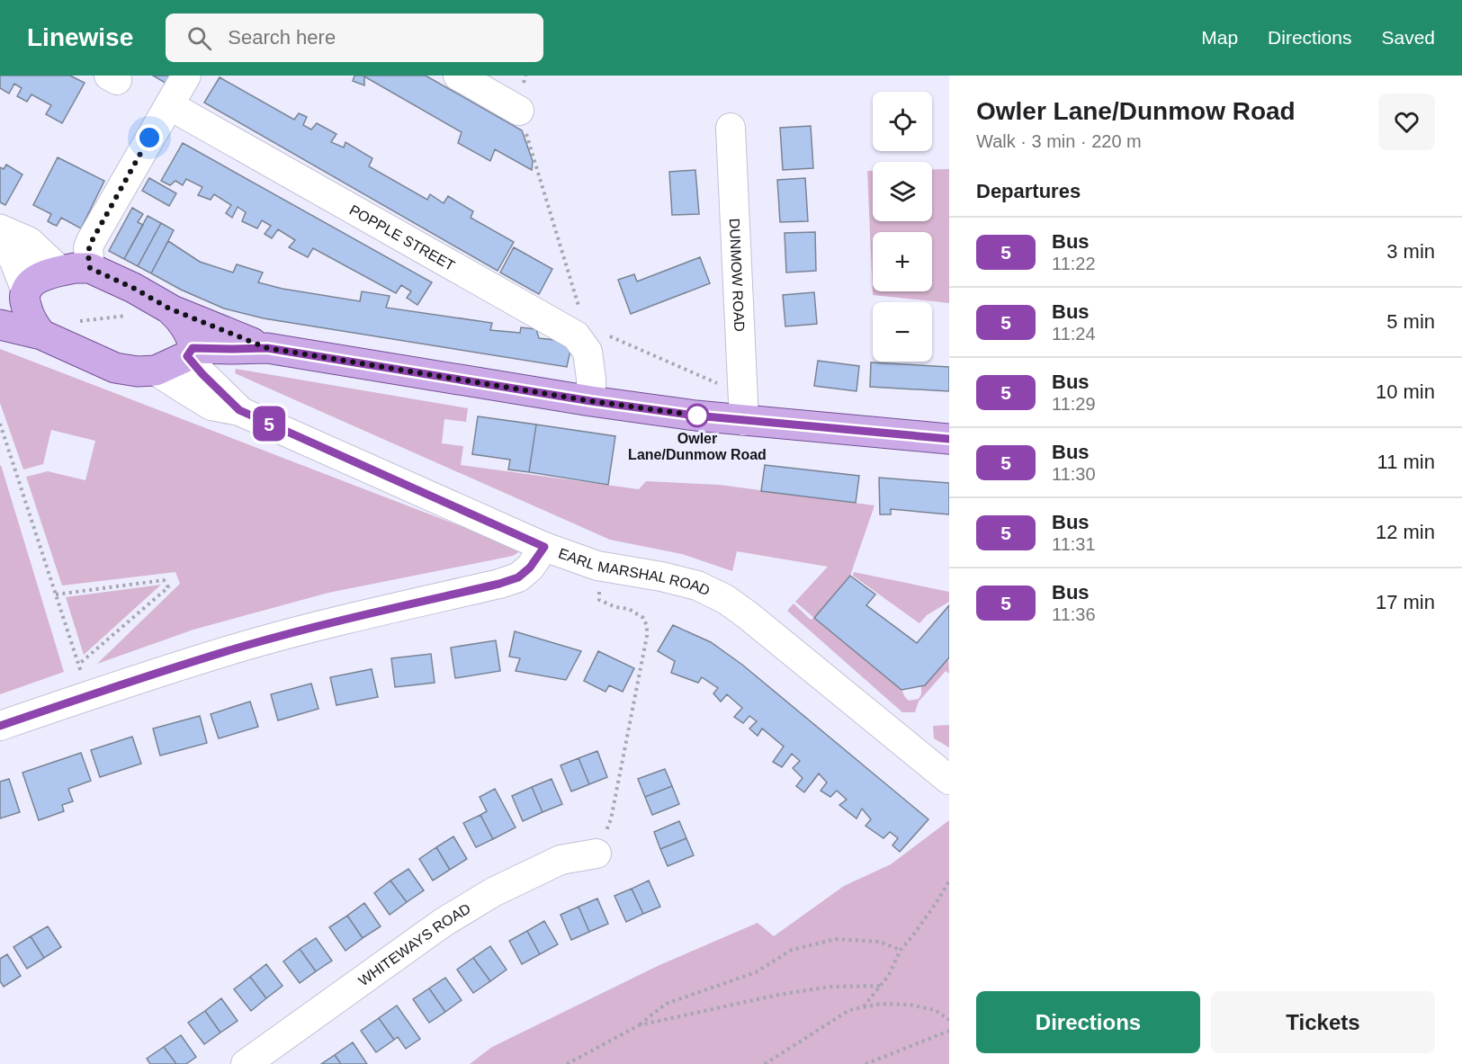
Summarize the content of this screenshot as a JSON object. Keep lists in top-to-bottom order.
{
  "streets": {
    "street": [
      "POPPLE STREET",
      "DUNMOW ROAD",
      "EARL MARSHAL ROAD",
      "WHITEWAYS ROAD"
    ]
  },
  "places": ["Owler Lane/Dunmow Road"],
  "lines": ["bus line 5"],
  "page": {
    "header": "Linewise",
    "search": "Search here",
    "nav": ["Map", "Directions", "Saved"],
    "on_map": "5",
    "heading": [
      ["Owler Lane/Dunmow Road", "Walk · 3 min · 220 m"],
      "Departures"
    ],
    "map_buttons": ["+", "−"],
    "list": [
      {
        "mark": "5",
        "name": "Bus",
        "note": "11:22",
        "value": "3 min"
      },
      {
        "mark": "5",
        "name": "Bus",
        "note": "11:24",
        "value": "5 min"
      },
      {
        "mark": "5",
        "name": "Bus",
        "note": "11:29",
        "value": "10 min"
      },
      {
        "mark": "5",
        "name": "Bus",
        "note": "11:30",
        "value": "11 min"
      },
      {
        "mark": "5",
        "name": "Bus",
        "note": "11:31",
        "value": "12 min"
      },
      {
        "mark": "5",
        "name": "Bus",
        "note": "11:36",
        "value": "17 min"
      }
    ],
    "buttons": ["Directions", "Tickets"]
  }
}
